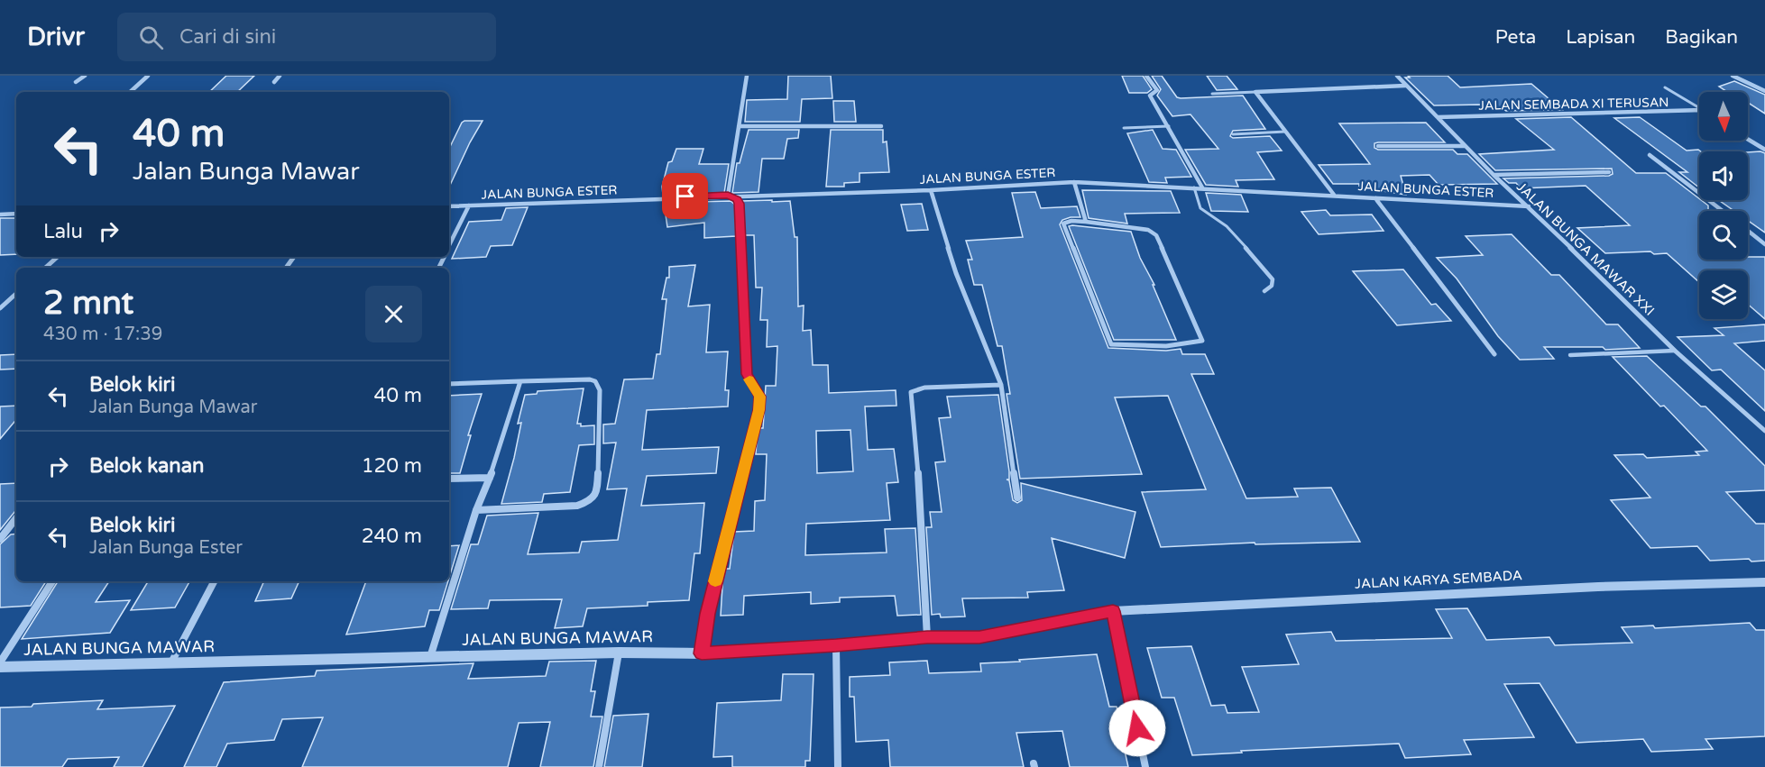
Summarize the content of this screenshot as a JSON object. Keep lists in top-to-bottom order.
{
  "streets": {
    "street": [
      "JALAN SEMBADA XI TERUSAN",
      "JALAN BUNGA ESTER",
      "JALAN BUNGA MAWAR XXI",
      "JALAN KARYA SEMBADA",
      "JALAN BUNGA MAWAR"
    ]
  },
  "crossings": [
    ["JALAN SEMBADA XI TERUSAN", "JALAN BUNGA MAWAR XXI"],
    ["JALAN BUNGA ESTER", "JALAN BUNGA MAWAR XXI"],
    ["JALAN KARYA SEMBADA", "JALAN BUNGA MAWAR"]
  ],
  "north": "bottom",
  "page": {
    "header": "Drivr",
    "search": "Cari di sini",
    "nav": ["Peta", "Lapisan", "Bagikan"],
    "turn": ["40 m", "Jalan Bunga Mawar"],
    "then": "Lalu",
    "heading": ["2 mnt", "430 m · 17:39"],
    "list": [
      {
        "name": "Belok kiri",
        "note": "Jalan Bunga Mawar",
        "value": "40 m"
      },
      {
        "name": "Belok kanan",
        "value": "120 m"
      },
      {
        "name": "Belok kiri",
        "note": "Jalan Bunga Ester",
        "value": "240 m"
      }
    ]
  }
}
